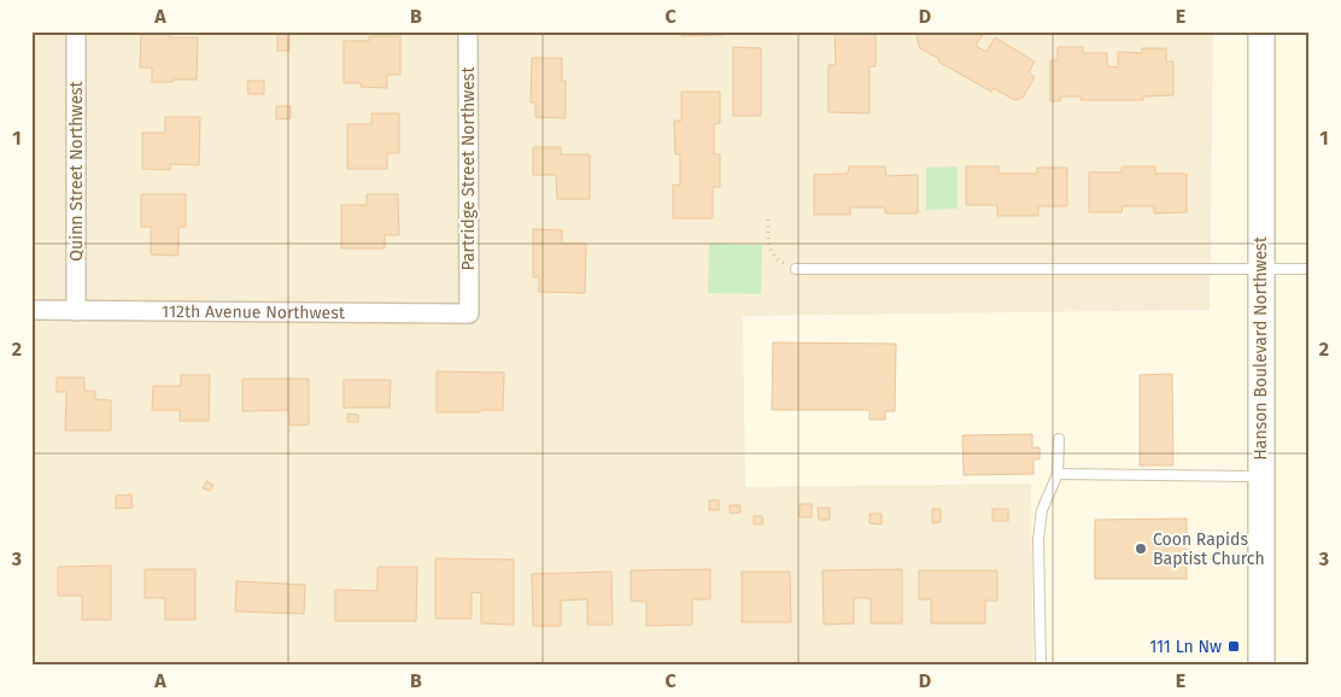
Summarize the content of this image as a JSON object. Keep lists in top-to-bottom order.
{
  "streets": {
    "main road": ["Hanson Boulevard Northwest"],
    "street": ["Partridge Street Northwest", "Quinn Street Northwest", "112th Avenue Northwest"]
  },
  "crossings": [
    ["Partridge Street Northwest", "112th Avenue Northwest"],
    ["Quinn Street Northwest", "112th Avenue Northwest"]
  ],
  "places": {
    "other": ["Coon Rapids Baptist Church"],
    "transit": ["111 Ln Nw"]
  },
  "grid": {
    "columns": [
      "A",
      "B",
      "C",
      "D",
      "E"
    ],
    "rows": ["1", "2", "3"]
  }
}
